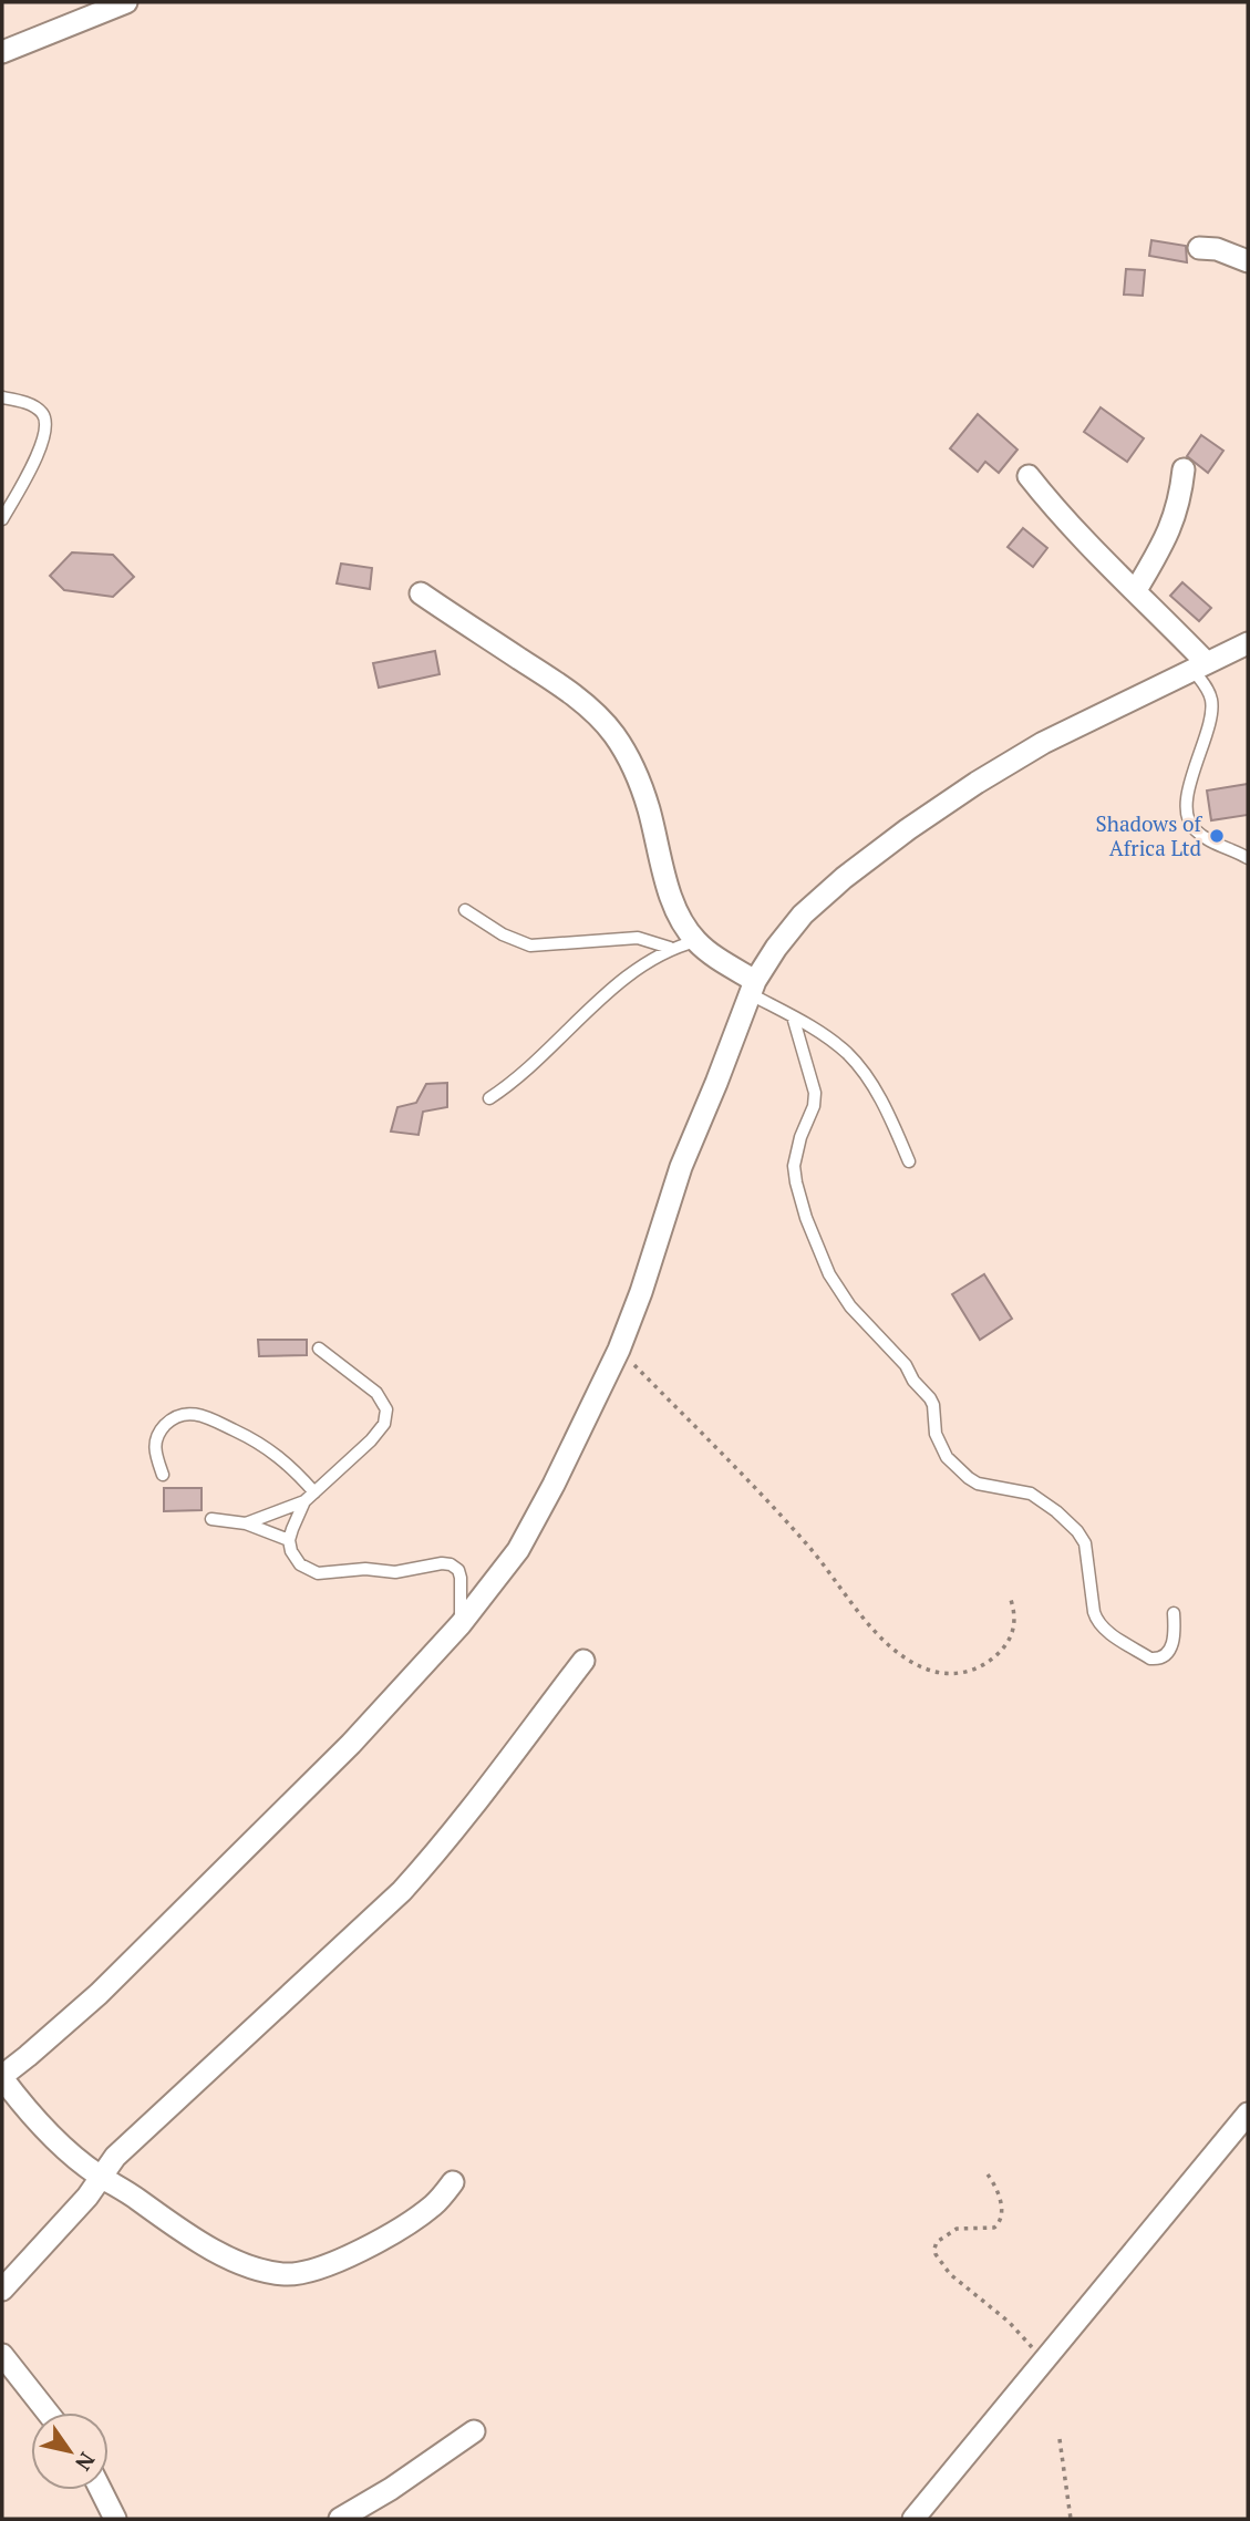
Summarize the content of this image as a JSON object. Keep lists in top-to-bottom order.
{
  "places": ["Shadows of Africa Ltd"],
  "north": "bottom right"
}
